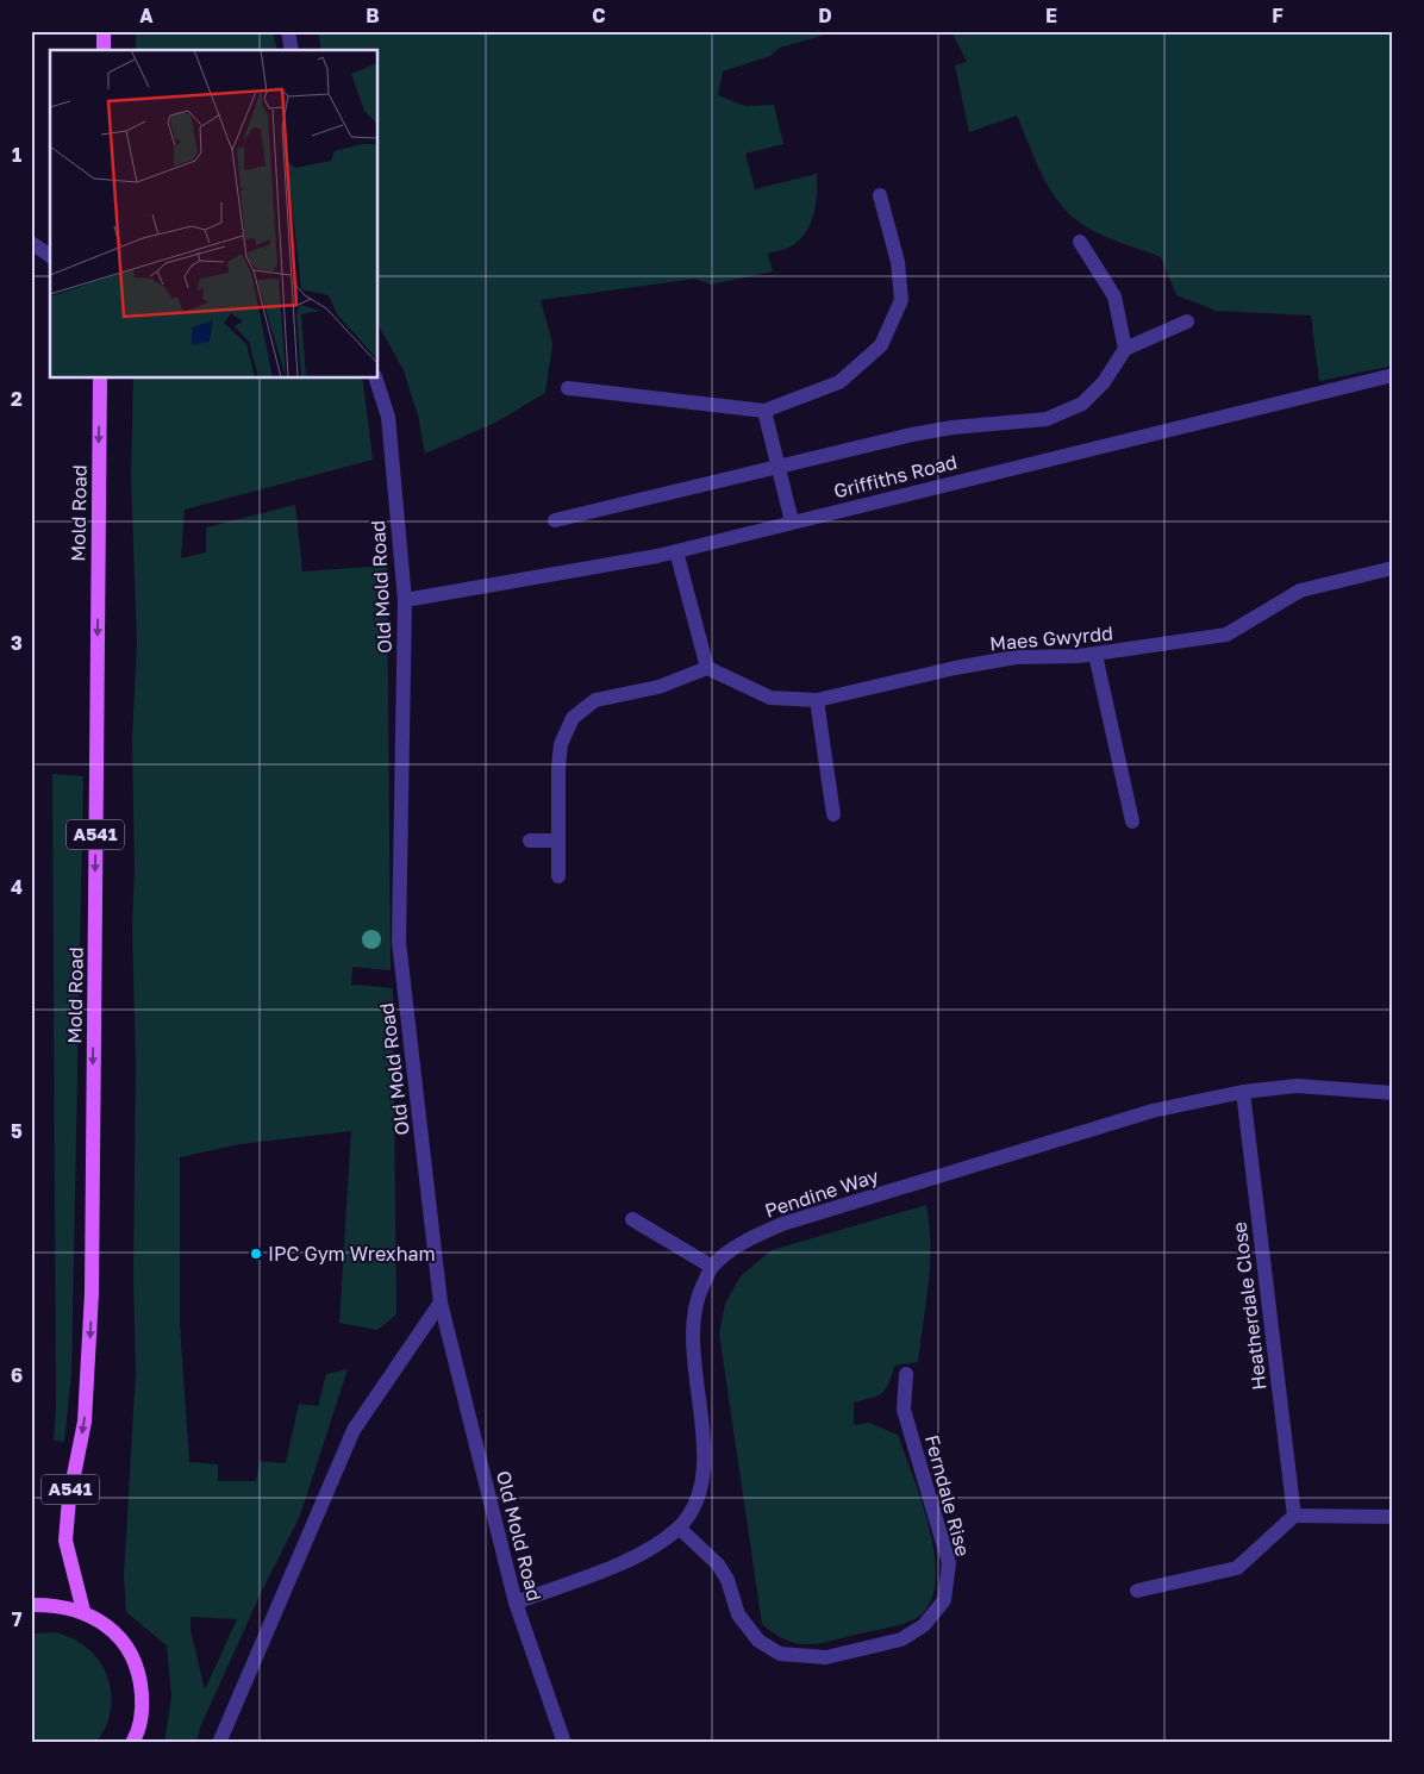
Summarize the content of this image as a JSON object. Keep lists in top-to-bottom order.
{
  "streets": {
    "main road": ["Mold Road", "A541"],
    "street": [
      "Griffiths Road",
      "Old Mold Road",
      "Maes Gwyrdd",
      "Pendine Way",
      "Heatherdale Close",
      "Ferndale Rise"
    ]
  },
  "crossings": [
    ["Griffiths Road", "Old Mold Road"],
    ["Old Mold Road", "Pendine Way"],
    ["Pendine Way", "Heatherdale Close"],
    ["Pendine Way", "Ferndale Rise"]
  ],
  "one_way": ["Mold Road"],
  "places": ["IPC Gym Wrexham"],
  "grid": {
    "columns": [
      "A",
      "B",
      "C",
      "D",
      "E",
      "F"
    ],
    "rows": [
      "1",
      "2",
      "3",
      "4",
      "5",
      "6",
      "7"
    ]
  }
}
